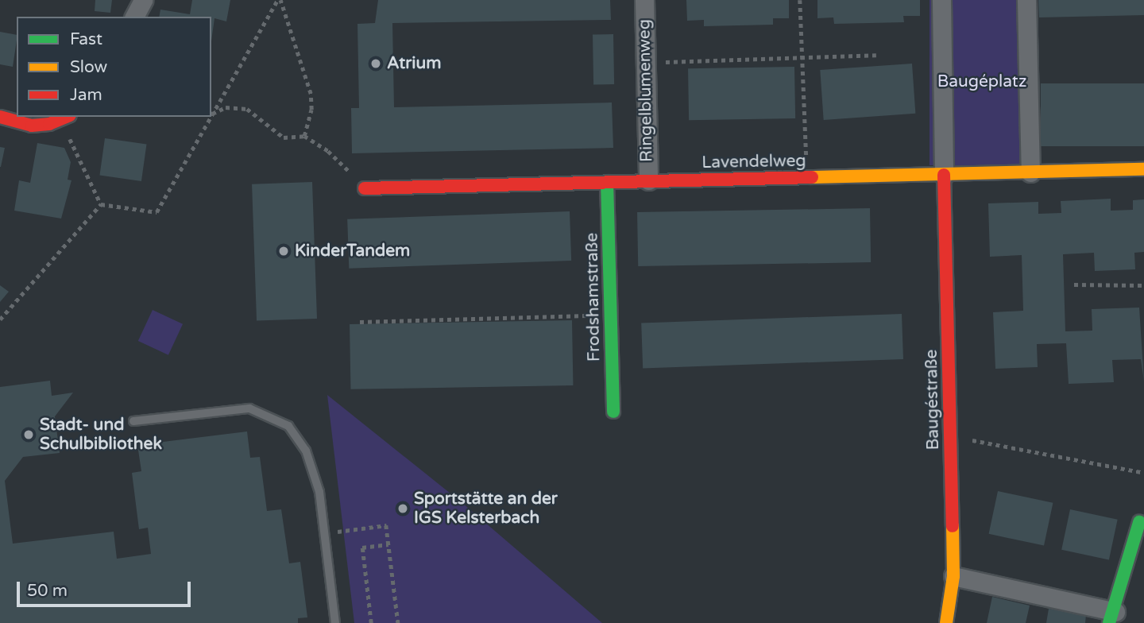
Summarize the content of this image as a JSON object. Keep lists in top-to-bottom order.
{
  "streets": {
    "street": [
      "Ringelblumenweg",
      "Lavendelweg",
      "Frodshamstraße",
      "Baugéstraße"
    ]
  },
  "crossings": [
    ["Ringelblumenweg", "Lavendelweg"],
    ["Lavendelweg", "Frodshamstraße"],
    ["Lavendelweg", "Baugéstraße"]
  ],
  "parks": ["Baugéplatz"],
  "places": [
    "Atrium",
    "KinderTandem",
    "Stadt- und Schulbibliothek",
    "Sportstätte an der IGS Kelsterbach"
  ],
  "legend": ["Fast", "Slow", "Jam"],
  "scale_bar": "50 m"
}
